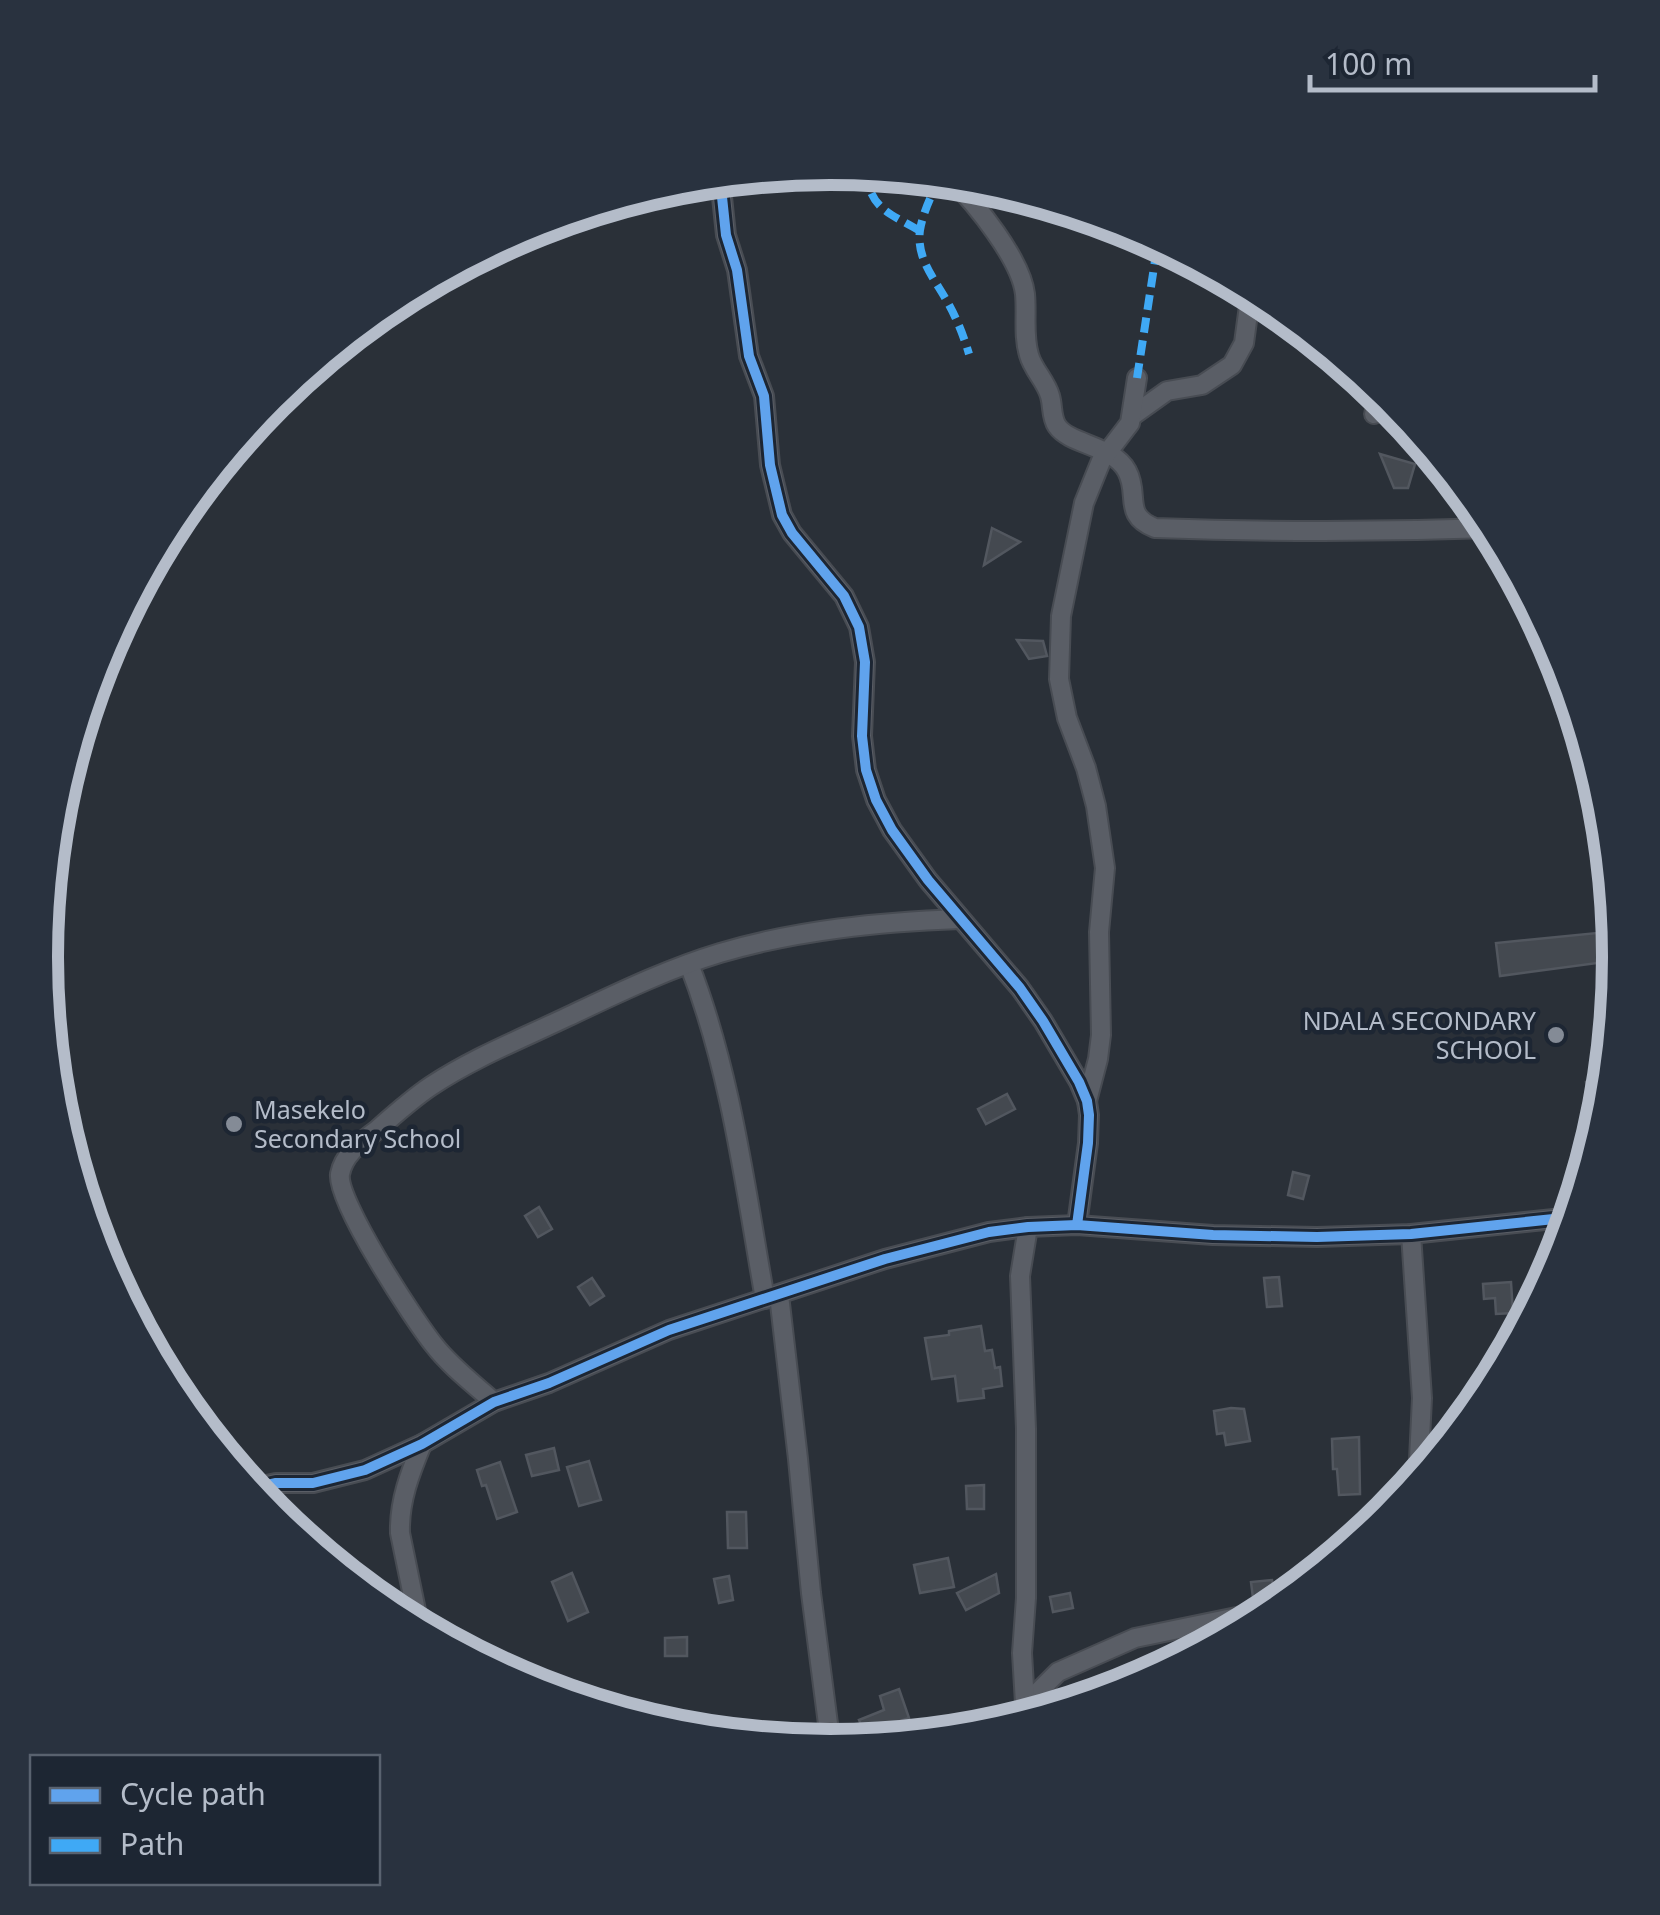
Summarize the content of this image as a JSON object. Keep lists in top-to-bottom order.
{
  "places": ["NDALA SECONDARY SCHOOL", "Masekelo Secondary School"],
  "legend": ["Cycle path", "Path"],
  "scale_bar": "100 m"
}
